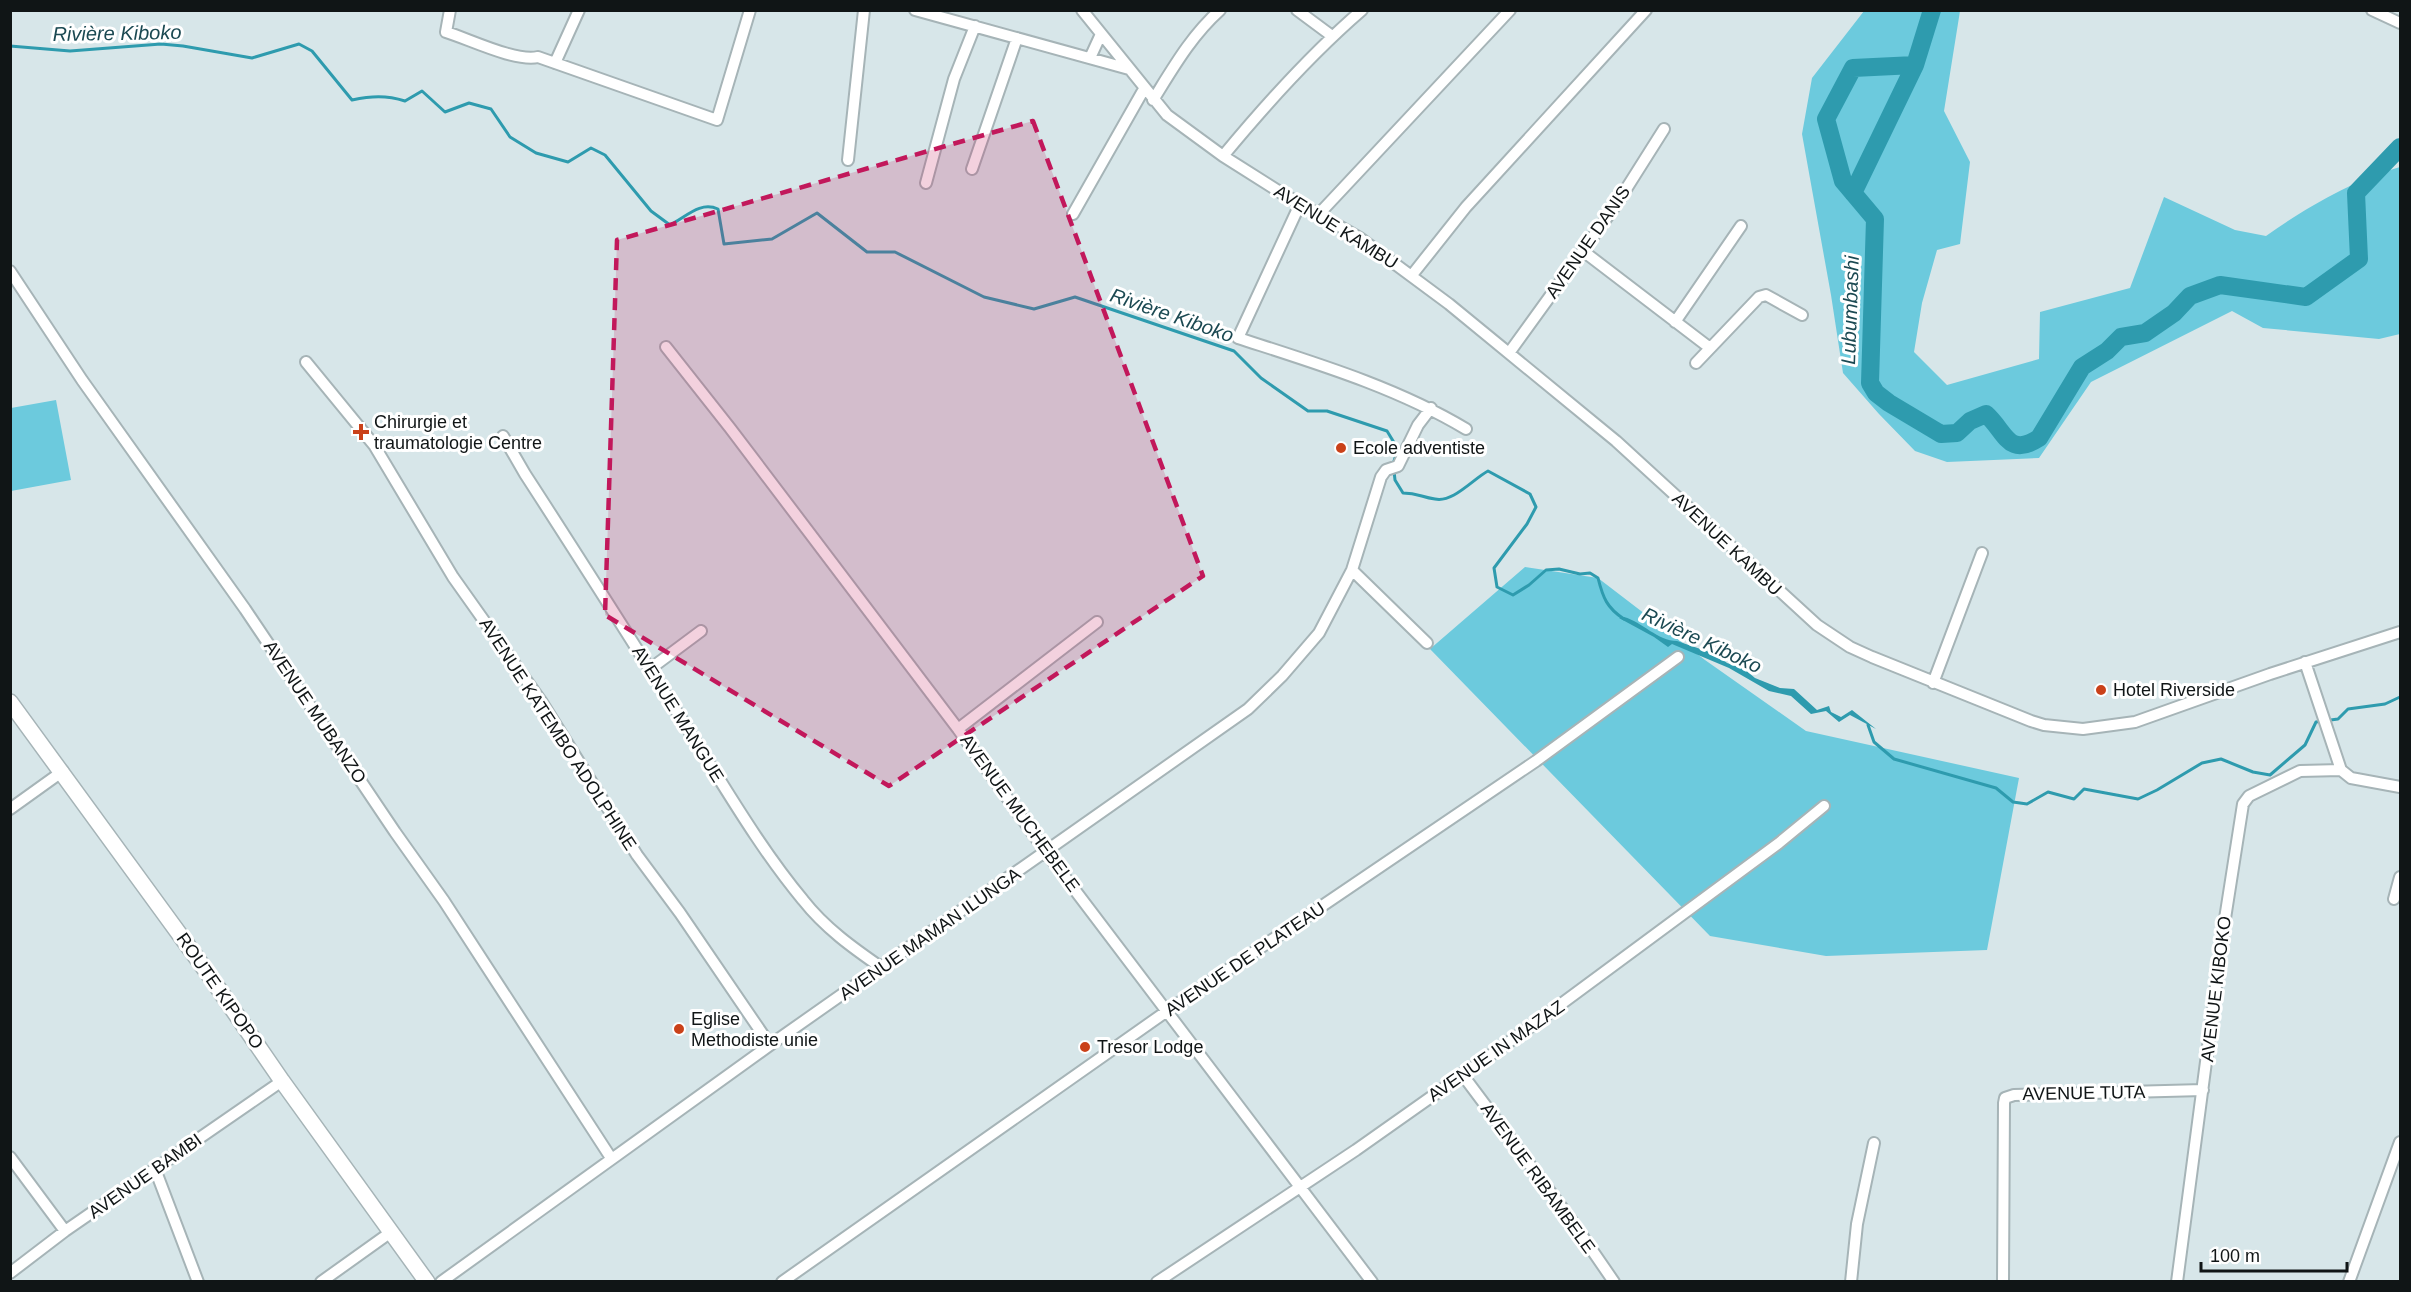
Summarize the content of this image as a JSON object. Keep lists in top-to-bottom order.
{
  "streets": {
    "main road": ["ROUTE KIPOPO"],
    "street": [
      "AVENUE KAMBU",
      "AVENUE DANIS",
      "AVENUE MUBANZO",
      "AVENUE MANGUE",
      "AVENUE KATEMBO ADOLPHINE",
      "AVENUE MUCHEBELE",
      "AVENUE MAMAN ILUNGA",
      "AVENUE DE PLATEAU",
      "AVENUE KIBOKO",
      "AVENUE IN MAZAZ",
      "AVENUE TUTA",
      "AVENUE BAMBI",
      "AVENUE RIBAMBELE"
    ]
  },
  "crossings": [
    ["AVENUE KAMBU", "AVENUE DANIS"],
    ["AVENUE MUBANZO", "AVENUE MAMAN ILUNGA"],
    ["AVENUE MANGUE", "AVENUE MAMAN ILUNGA"],
    ["AVENUE KATEMBO ADOLPHINE", "AVENUE MAMAN ILUNGA"],
    ["AVENUE MUCHEBELE", "AVENUE MAMAN ILUNGA"],
    ["AVENUE MUCHEBELE", "AVENUE DE PLATEAU"],
    ["AVENUE MUCHEBELE", "AVENUE IN MAZAZ"],
    ["AVENUE KIBOKO", "AVENUE TUTA"],
    ["ROUTE KIPOPO", "AVENUE BAMBI"],
    ["AVENUE IN MAZAZ", "AVENUE RIBAMBELE"]
  ],
  "water": ["Rivière Kiboko", "Lubumbashi"],
  "places": {
    "health": ["Chirurgie et traumatologie Centre"],
    "other": [
      "Ecole adventiste",
      "Hotel Riverside",
      "Eglise Methodiste unie",
      "Tresor Lodge"
    ]
  },
  "scale_bar": "100 m"
}
